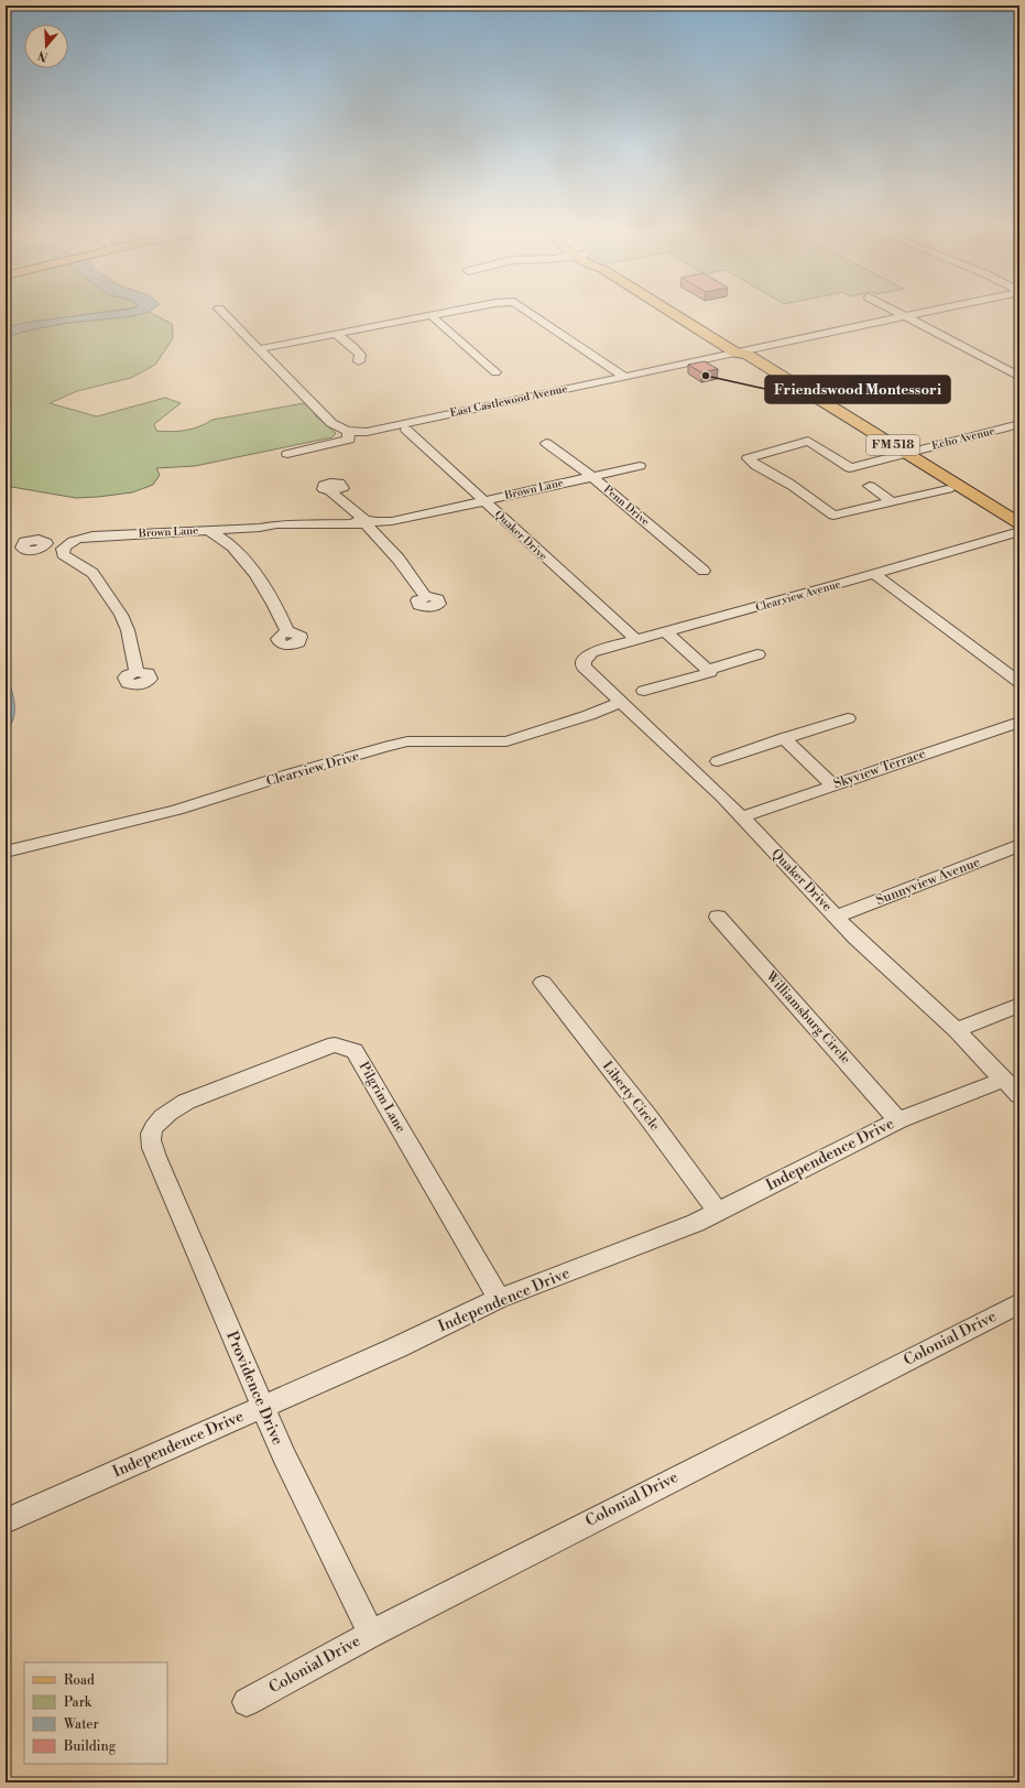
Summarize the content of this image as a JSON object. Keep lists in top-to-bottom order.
{
  "streets": {
    "main road": ["FM 518"],
    "street": [
      "East Castlewood Avenue",
      "Echo Avenue",
      "Brown Lane",
      "Penn Drive",
      "Quaker Drive",
      "Clearview Avenue",
      "Clearview Drive",
      "Skyview Terrace",
      "Sunnyview Avenue",
      "Williamsburg Circle",
      "Liberty Circle",
      "Pilgrim Lane",
      "Independence Drive",
      "Colonial Drive",
      "Providence Drive"
    ]
  },
  "crossings": [
    ["East Castlewood Avenue", "FM 518"],
    ["Echo Avenue", "FM 518"],
    ["FM 518", "Clearview Avenue"],
    ["Brown Lane", "Penn Drive"],
    ["Brown Lane", "Quaker Drive"],
    ["Quaker Drive", "Clearview Avenue"],
    ["Quaker Drive", "Clearview Drive"],
    ["Quaker Drive", "Skyview Terrace"],
    ["Quaker Drive", "Sunnyview Avenue"],
    ["Quaker Drive", "Independence Drive"],
    ["Williamsburg Circle", "Independence Drive"],
    ["Liberty Circle", "Independence Drive"],
    ["Pilgrim Lane", "Independence Drive"],
    ["Pilgrim Lane", "Providence Drive"],
    ["Independence Drive", "Providence Drive"],
    ["Colonial Drive", "Providence Drive"]
  ],
  "places": ["Friendswood Montessori"],
  "legend": [
    "Road",
    "Park",
    "Water",
    "Building"
  ],
  "north": "bottom"
}
